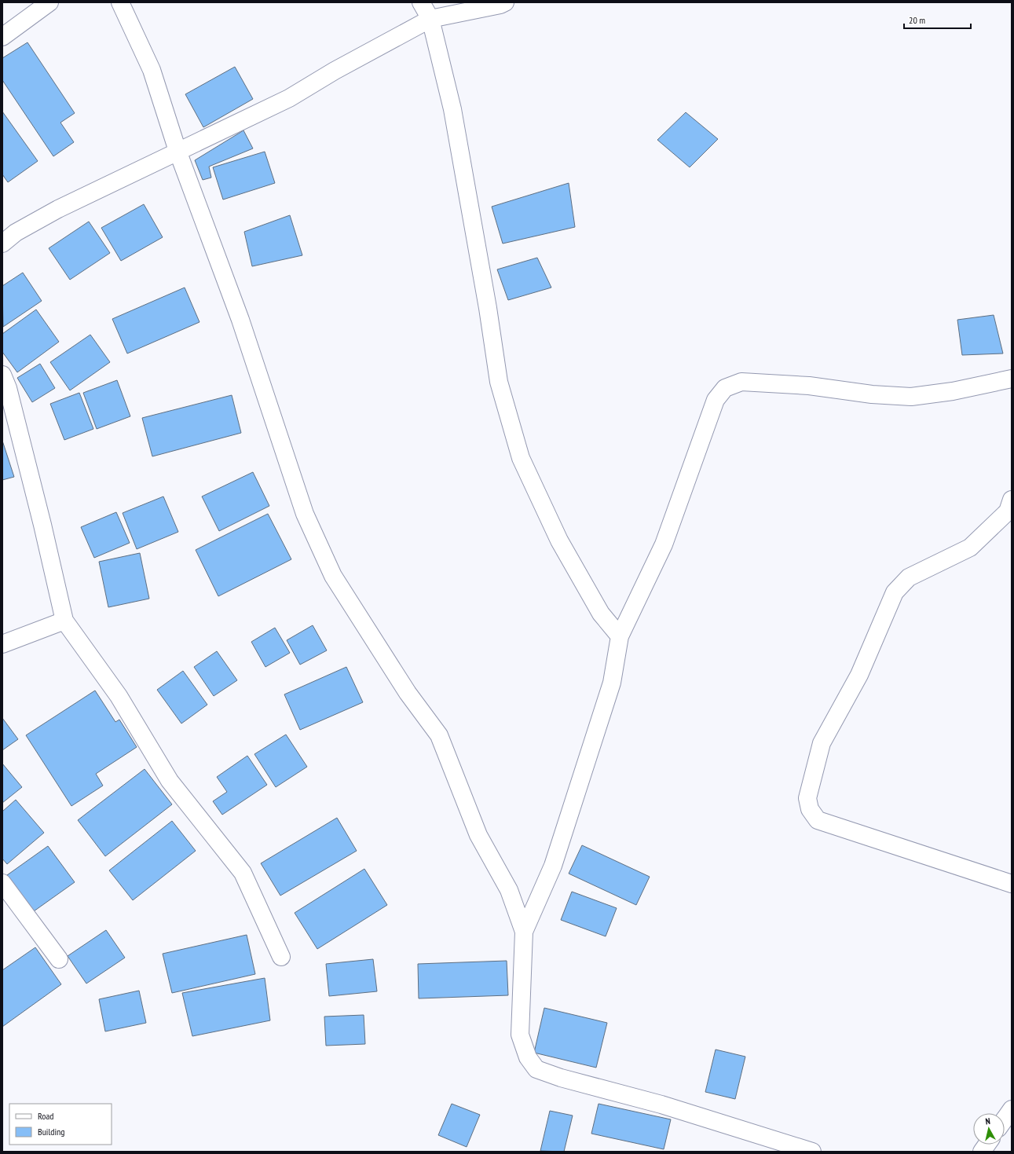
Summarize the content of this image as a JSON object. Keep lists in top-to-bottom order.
{
  "legend": ["Road", "Building"],
  "scale_bar": "20 m",
  "north": "top"
}
